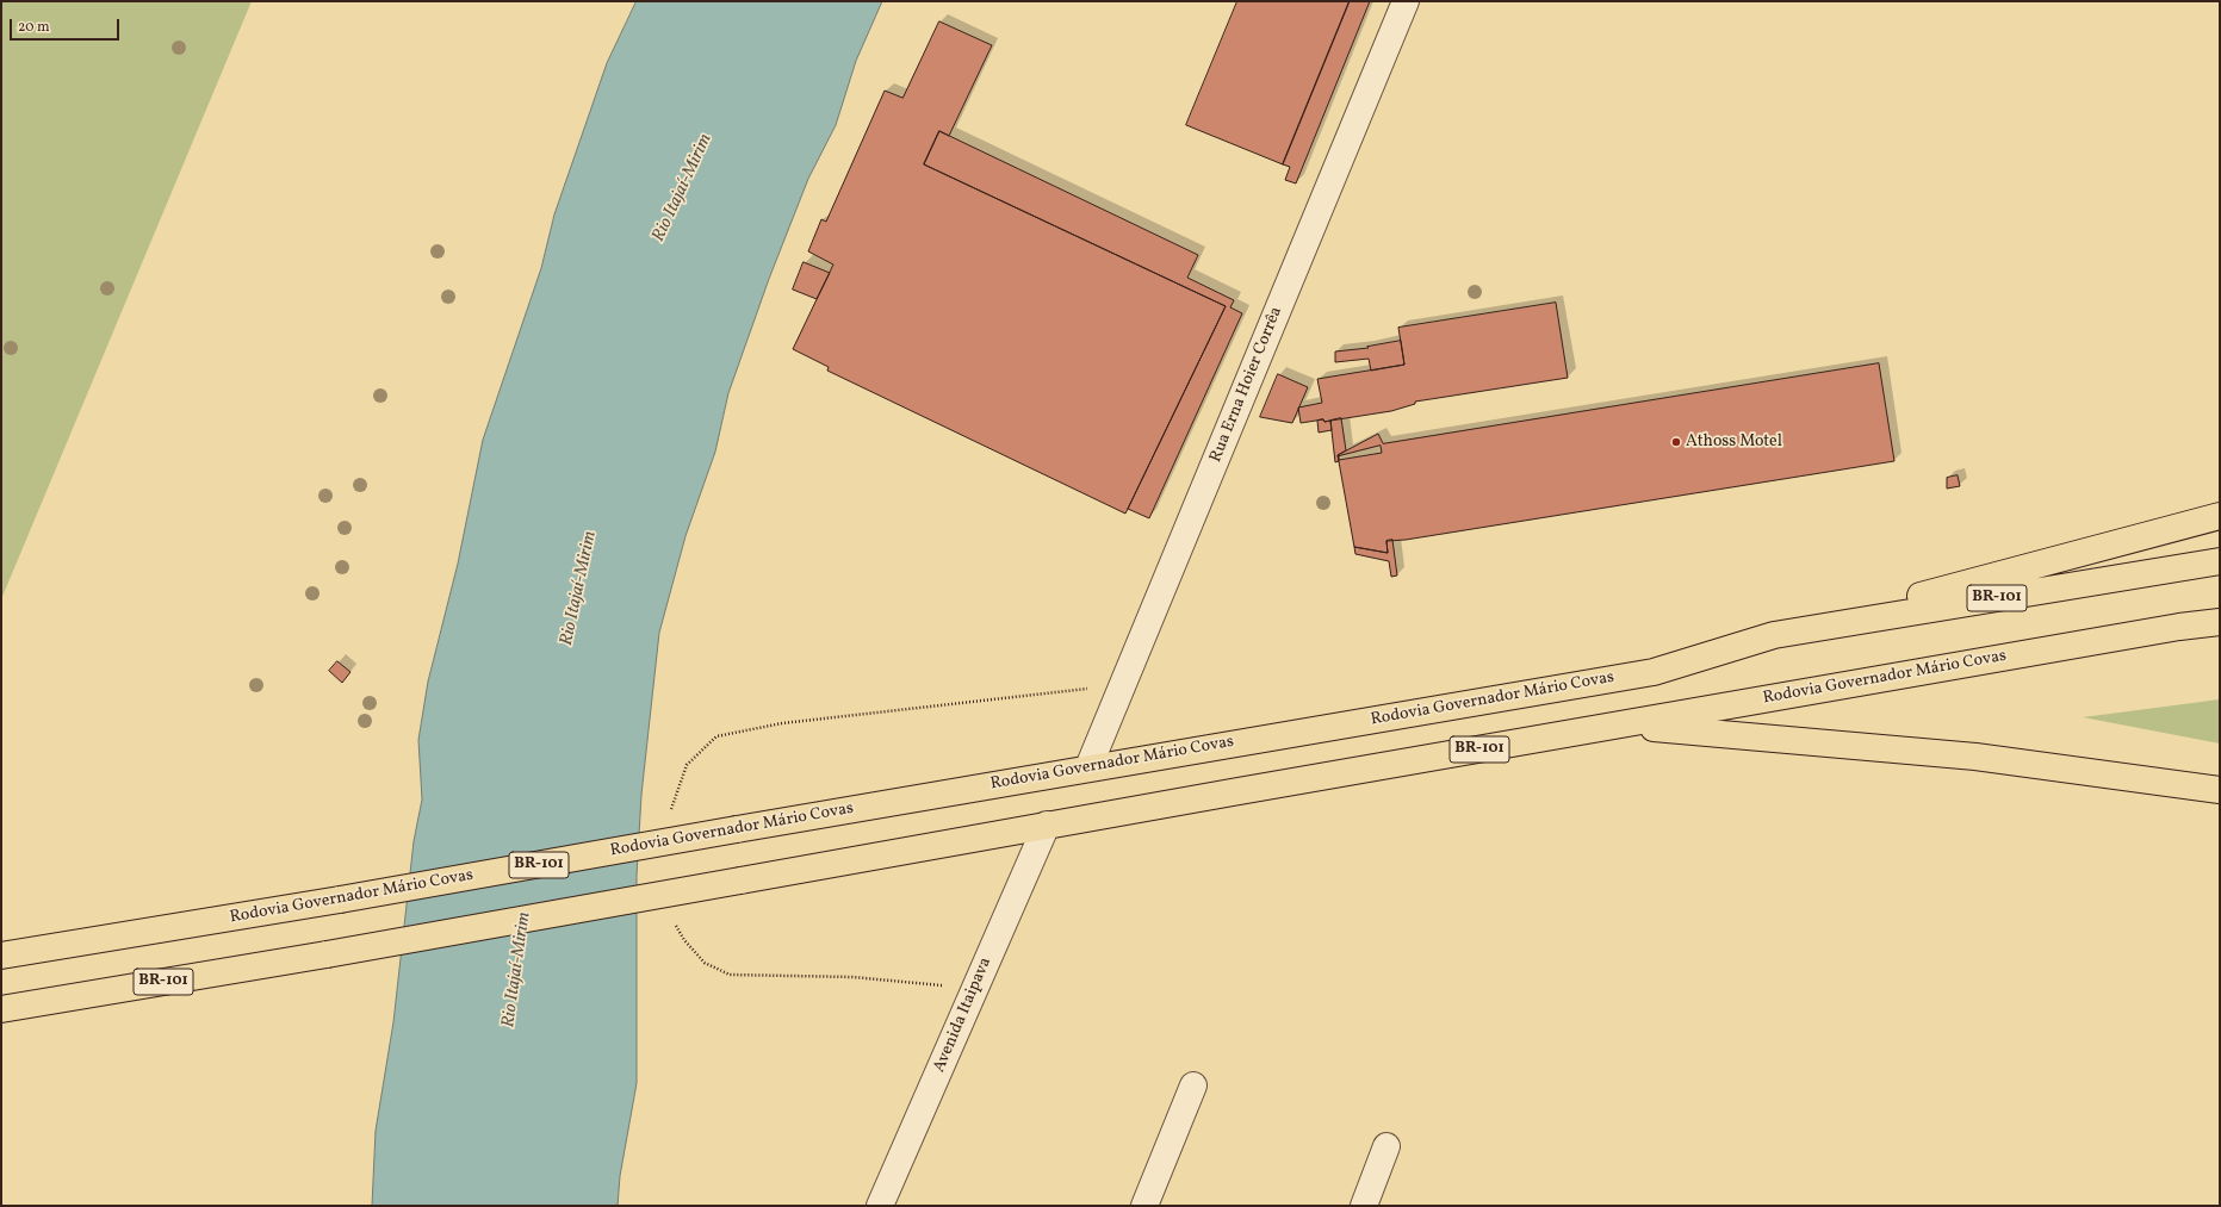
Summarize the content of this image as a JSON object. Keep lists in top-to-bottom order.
{
  "streets": {
    "highway": ["BR-101", "Rodovia Governador Mário Covas"],
    "street": ["Rua Erna Hoier Corrêa", "Avenida Itaipava"]
  },
  "crossings": [
    ["Rua Erna Hoier Corrêa", "Rodovia Governador Mário Covas"],
    ["Rodovia Governador Mário Covas", "Avenida Itaipava"]
  ],
  "water": ["Rio Itajaí-Mirim"],
  "places": ["Athoss Motel"],
  "scale_bar": "20 m"
}
